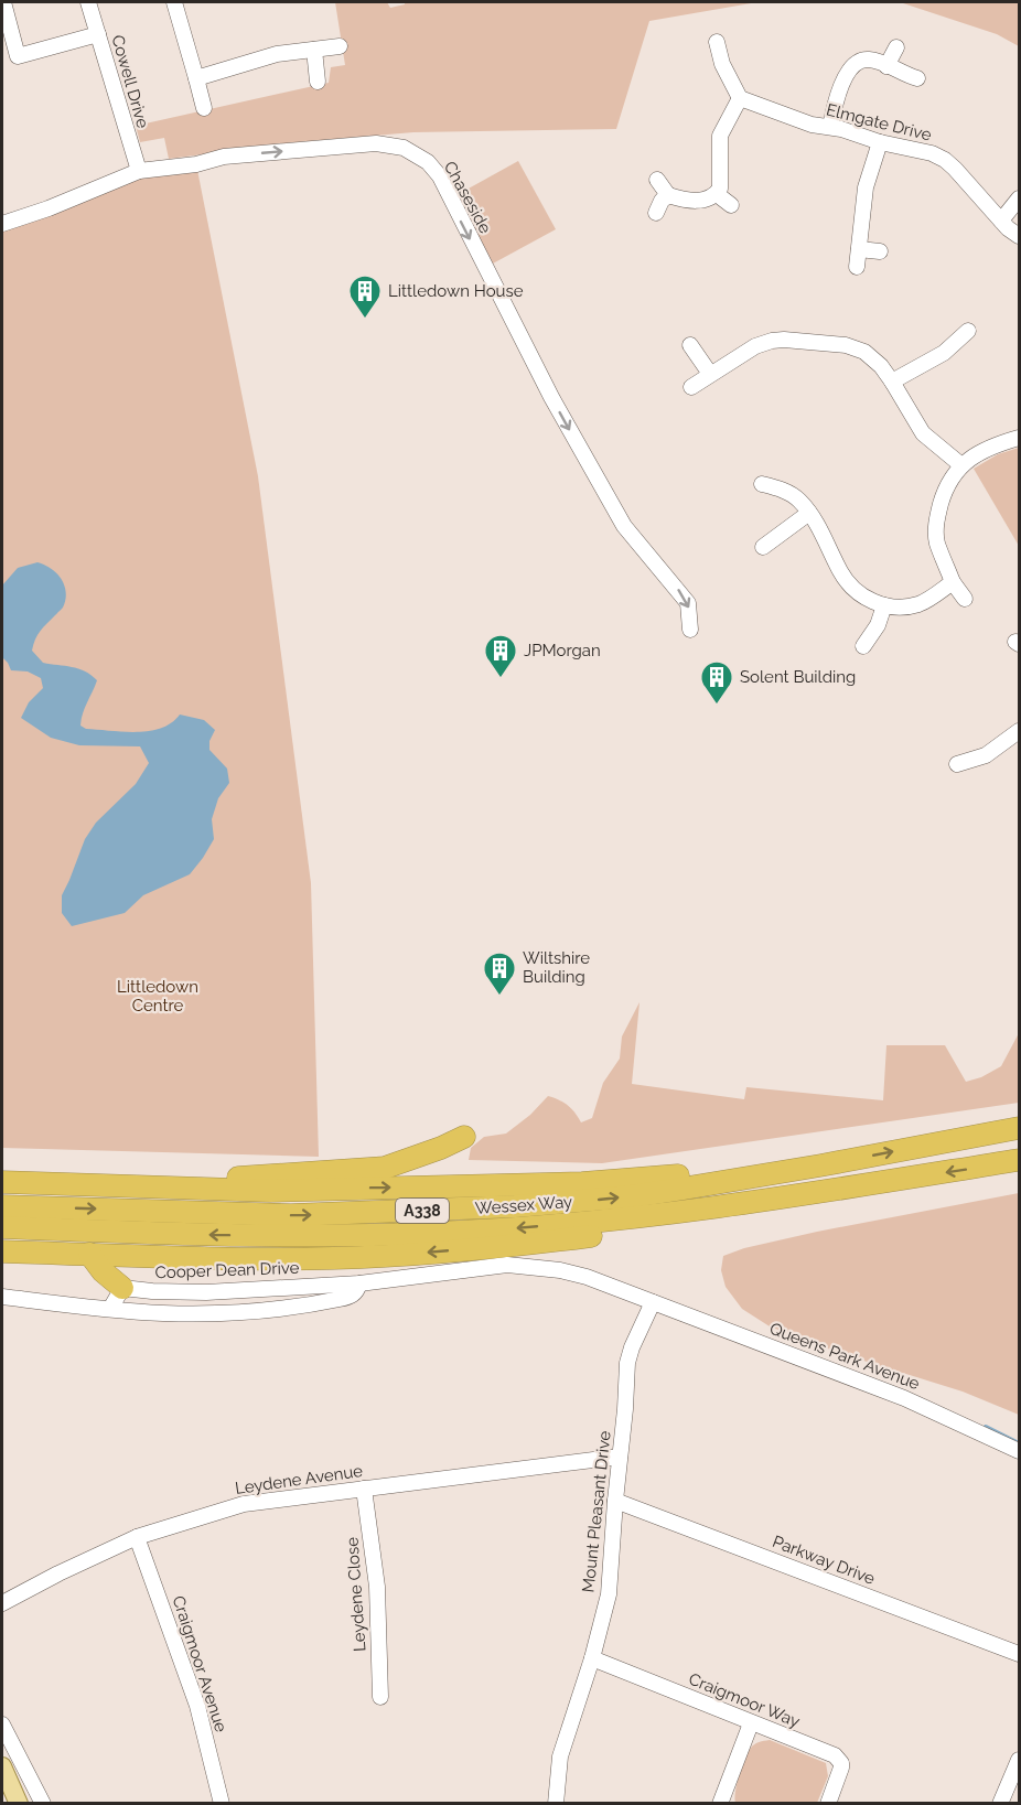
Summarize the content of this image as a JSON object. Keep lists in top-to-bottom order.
{
  "streets": {
    "highway": ["Wessex Way", "A338"],
    "street": [
      "Cowell Drive",
      "Elmgate Drive",
      "Chaseside",
      "Cooper Dean Drive",
      "Queens Park Avenue",
      "Leydene Avenue",
      "Mount Pleasant Drive",
      "Parkway Drive",
      "Leydene Close",
      "Craigmoor Avenue",
      "Craigmoor Way"
    ]
  },
  "crossings": [
    ["Cowell Drive", "Chaseside"],
    ["Cooper Dean Drive", "Queens Park Avenue"],
    ["Cooper Dean Drive", "Mount Pleasant Drive"],
    ["Queens Park Avenue", "Mount Pleasant Drive"],
    ["Leydene Avenue", "Mount Pleasant Drive"],
    ["Leydene Avenue", "Leydene Close"],
    ["Leydene Avenue", "Craigmoor Avenue"],
    ["Mount Pleasant Drive", "Parkway Drive"],
    ["Mount Pleasant Drive", "Craigmoor Way"]
  ],
  "one_way": ["Chaseside"],
  "parks": ["Littledown Centre"],
  "places": {
    "building": [
      "Littledown House",
      "JPMorgan",
      "Solent Building",
      "Wiltshire Building"
    ]
  }
}
